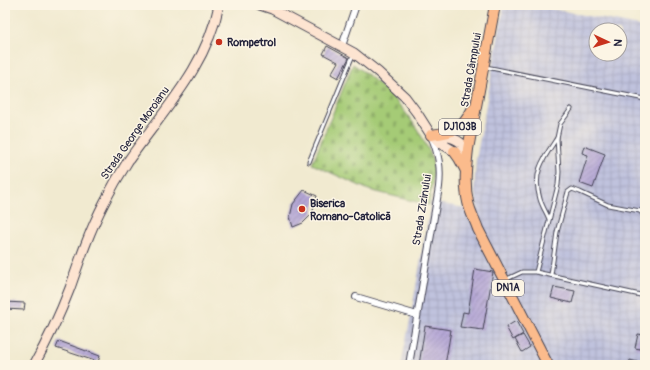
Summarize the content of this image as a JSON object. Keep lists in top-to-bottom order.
{
  "streets": {
    "main road": [
      "Strada Câmpului",
      "DJ103B",
      "Strada George Moroianu",
      "Strada Zizinului",
      "DN1A"
    ]
  },
  "crossings": [
    ["Strada Câmpului", "DJ103B"],
    ["Strada Câmpului", "DN1A"],
    ["DJ103B", "Strada Zizinului"]
  ],
  "places": ["Rompetrol", "Biserica Romano-Catolică"],
  "north": "right"
}
